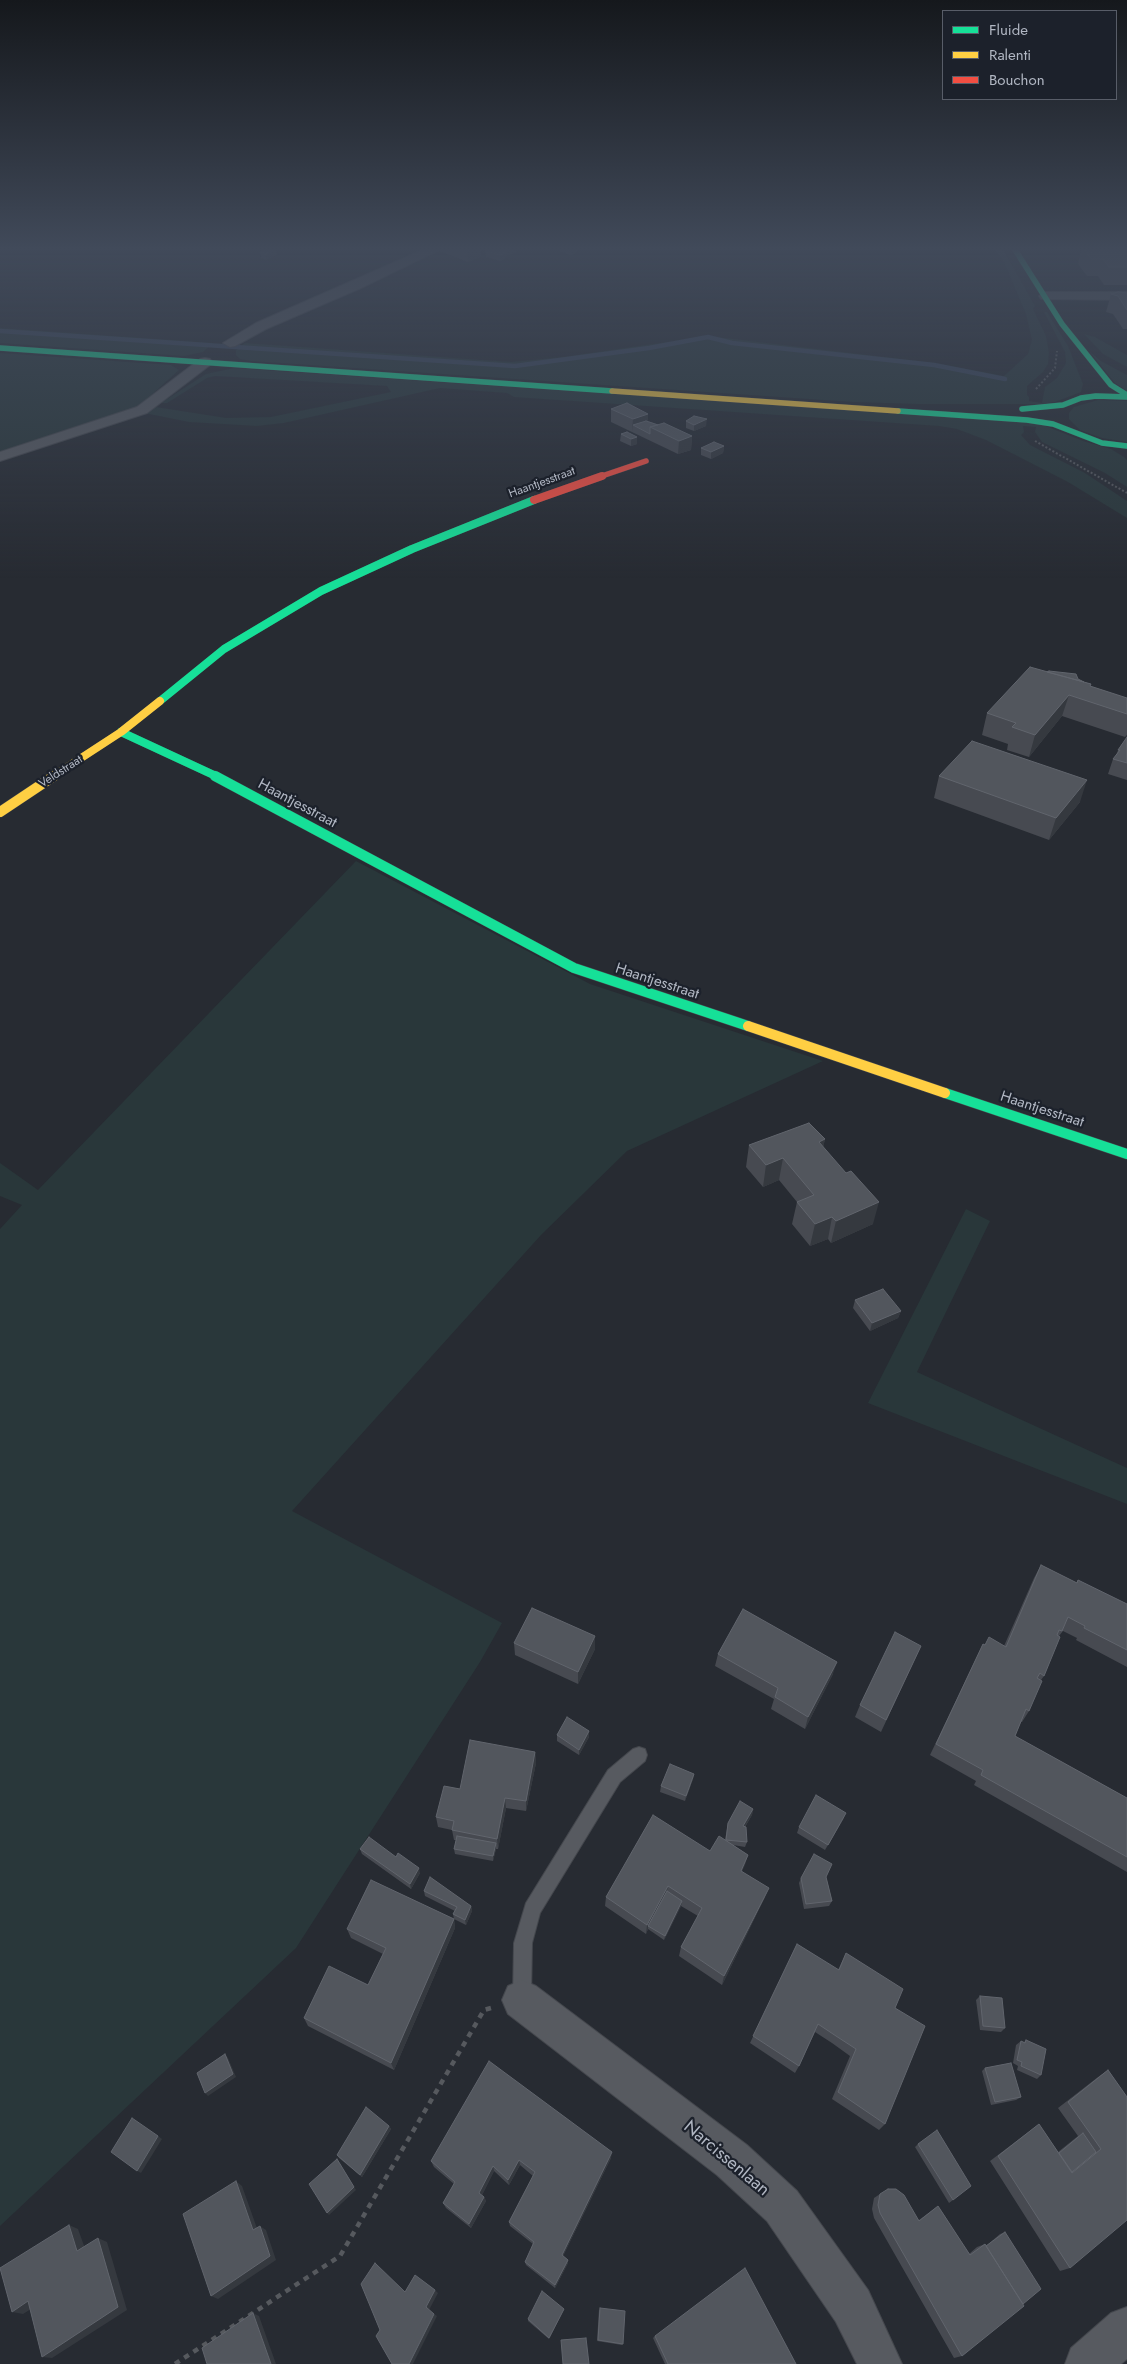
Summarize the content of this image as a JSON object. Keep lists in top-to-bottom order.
{
  "streets": {
    "main road": ["Haantjesstraat", "Veldstraat"],
    "street": ["Narcissenlaan"]
  },
  "crossings": [
    ["Haantjesstraat", "Veldstraat"]
  ],
  "legend": ["Fluide", "Ralenti", "Bouchon"]
}
